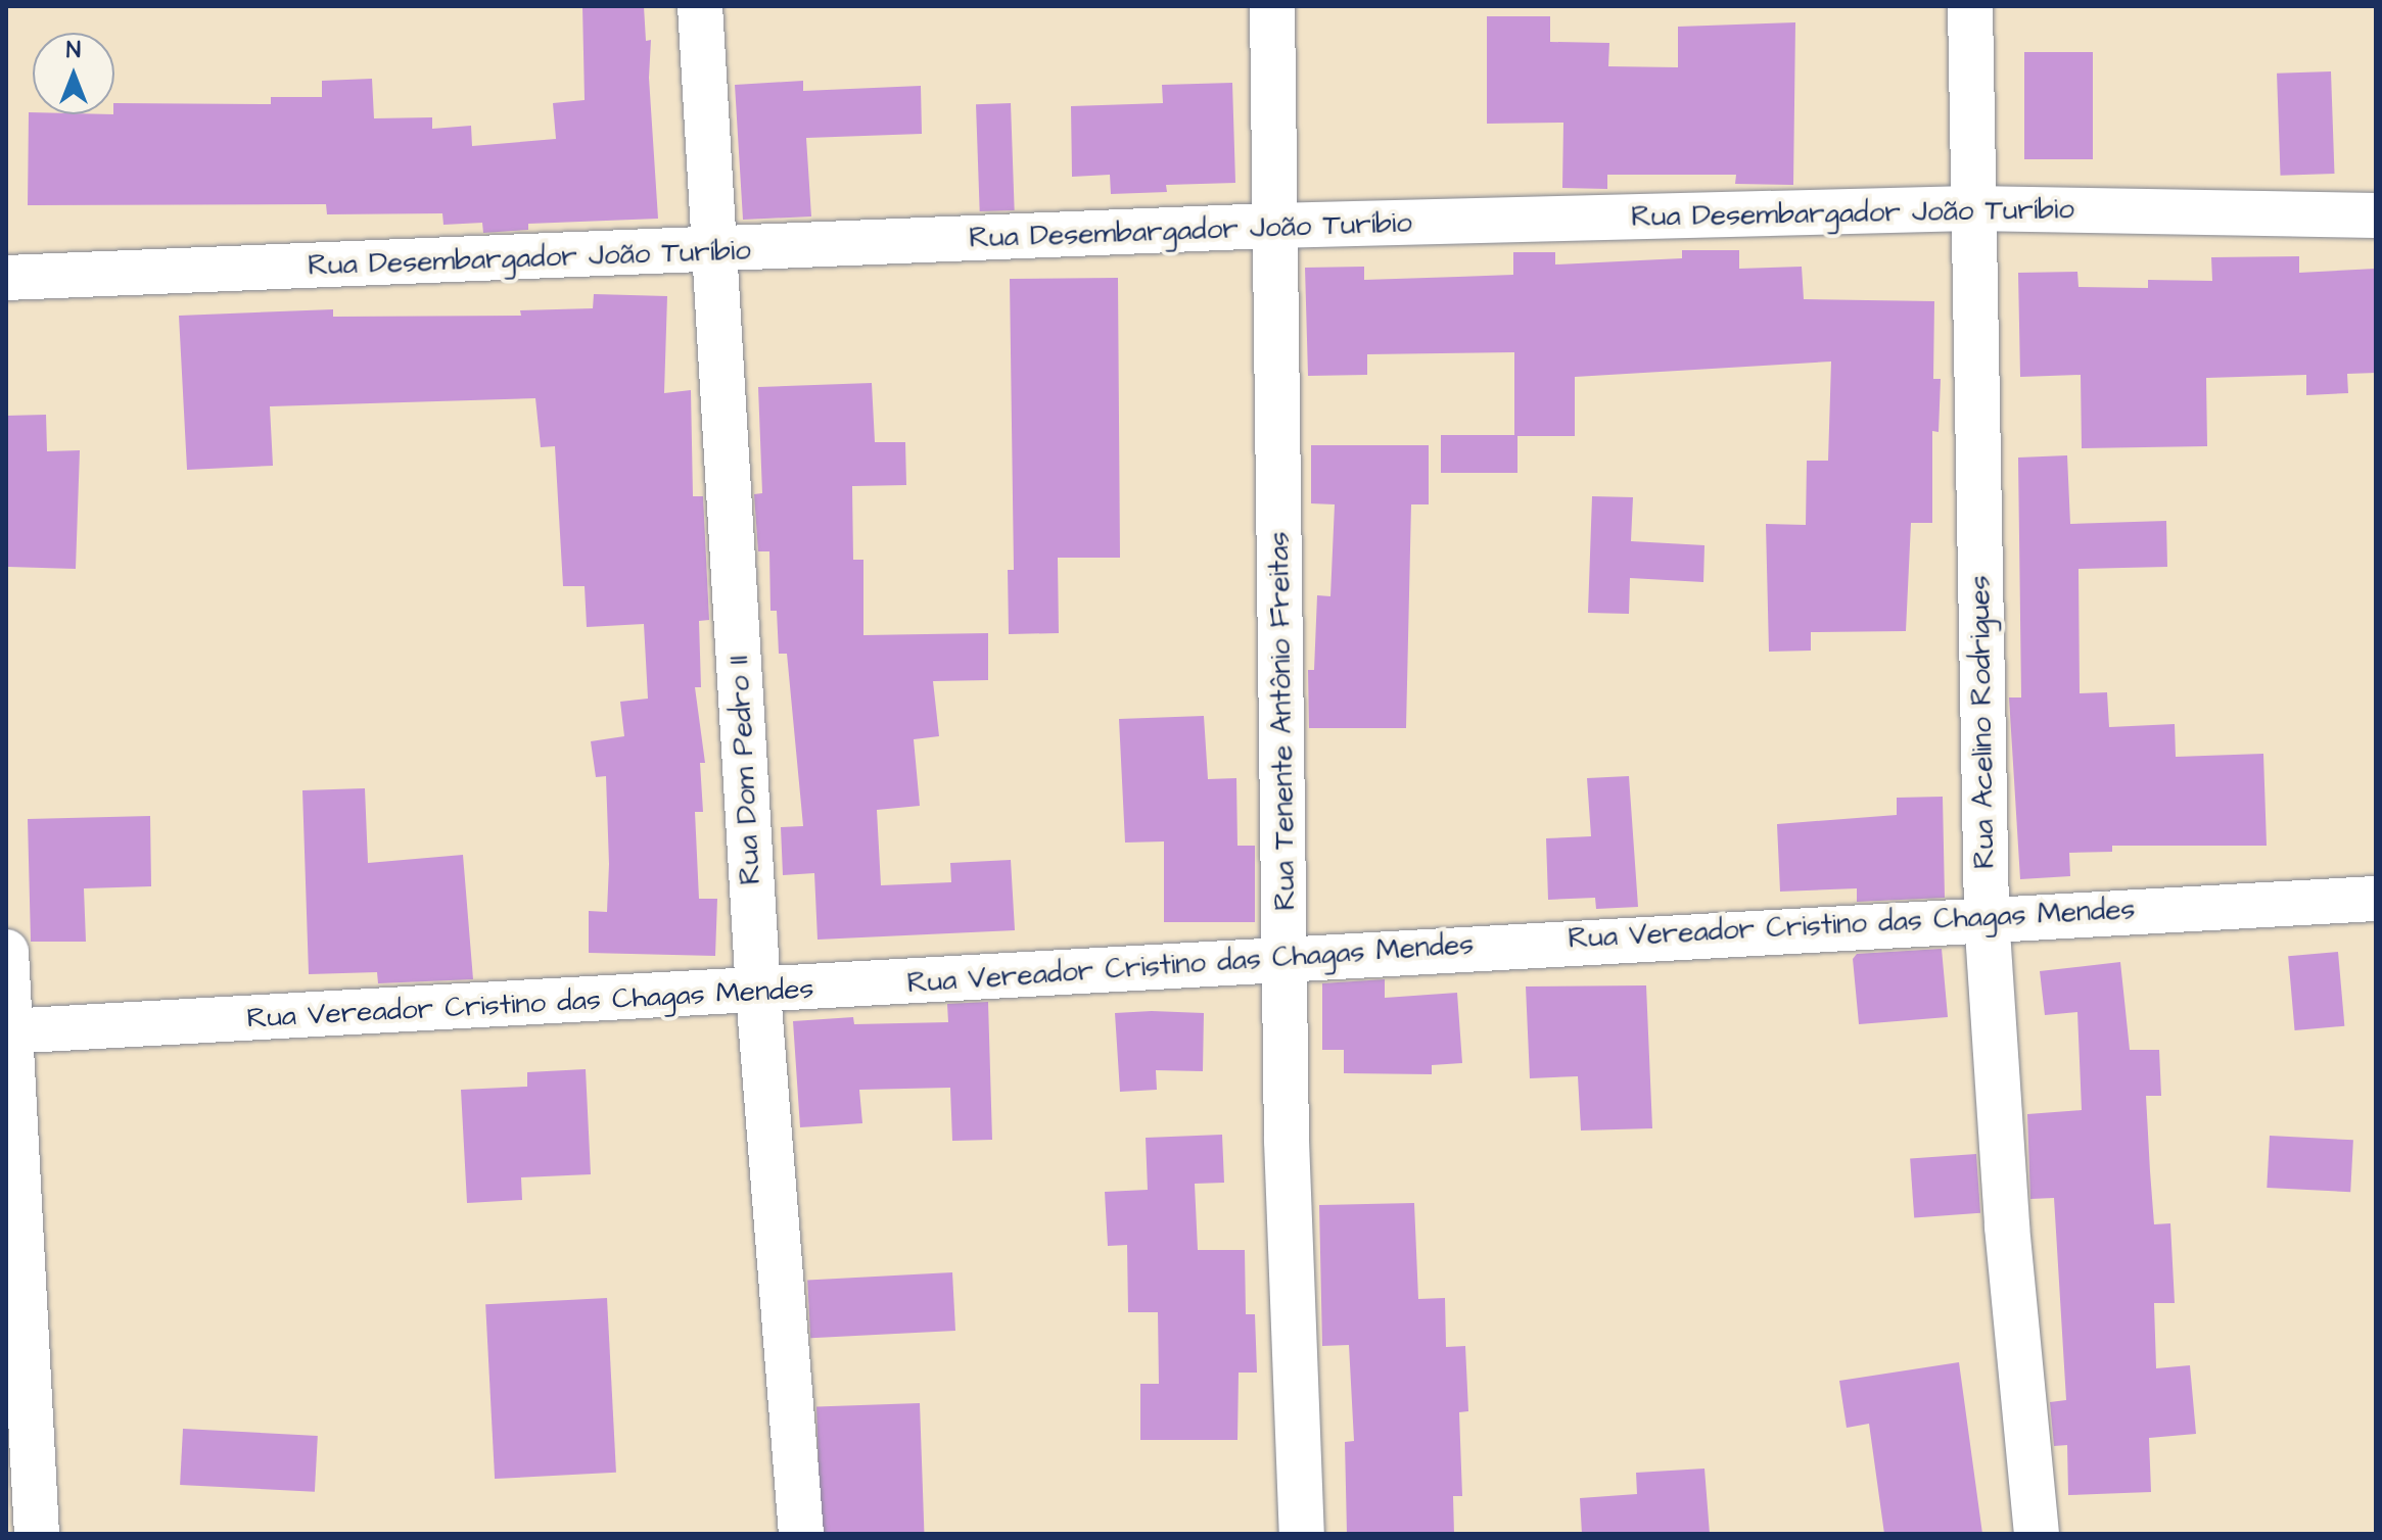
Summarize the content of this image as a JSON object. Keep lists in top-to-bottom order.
{
  "streets": {
    "street": [
      "Rua Desembargador João Turíbio",
      "Rua Tenente Antônio Freitas",
      "Rua Acelino Rodrigues",
      "Rua Dom Pedro II",
      "Rua Vereador Cristino das Chagas Mendes"
    ]
  },
  "crossings": [
    ["Rua Desembargador João Turíbio", "Rua Tenente Antônio Freitas"],
    ["Rua Desembargador João Turíbio", "Rua Acelino Rodrigues"],
    ["Rua Desembargador João Turíbio", "Rua Dom Pedro II"],
    ["Rua Tenente Antônio Freitas", "Rua Vereador Cristino das Chagas Mendes"],
    ["Rua Acelino Rodrigues", "Rua Vereador Cristino das Chagas Mendes"],
    ["Rua Dom Pedro II", "Rua Vereador Cristino das Chagas Mendes"]
  ],
  "north": "top"
}
